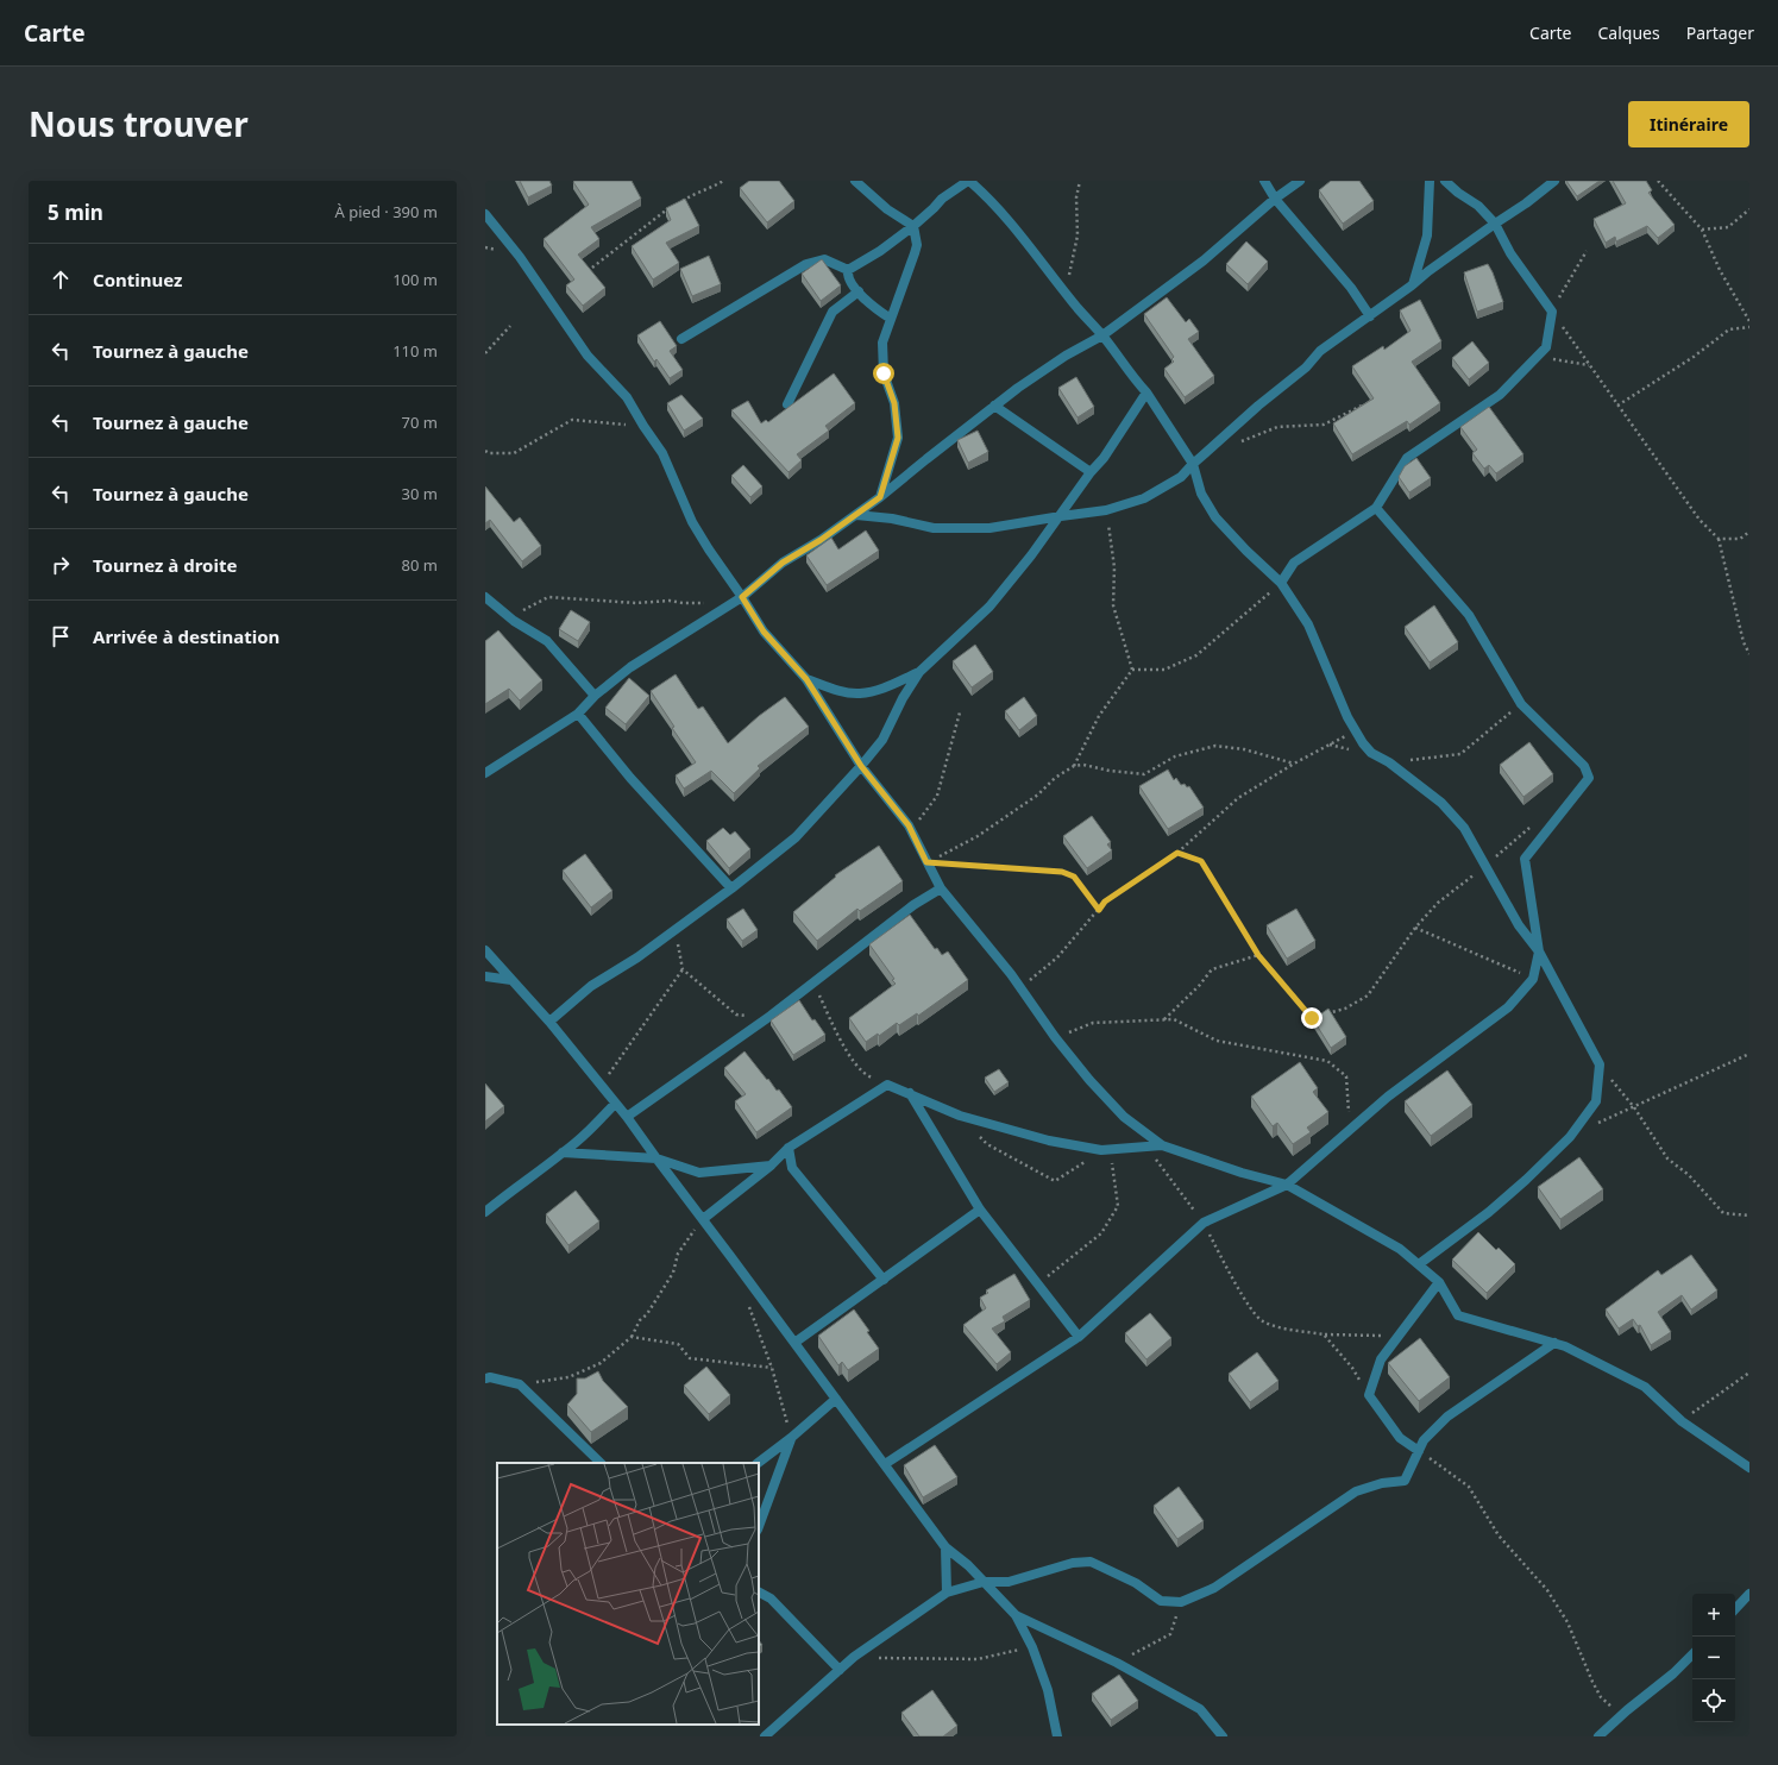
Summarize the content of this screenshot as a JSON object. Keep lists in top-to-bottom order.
{
  "page": {
    "header": "Carte",
    "nav": ["Carte", "Calques", "Partager"],
    "title": "Nous trouver",
    "buttons": "Itinéraire",
    "heading": ["5 min", "À pied · 390 m"],
    "list": [
      ["Continuez", "100 m"],
      ["Tournez à gauche", "110 m"],
      ["Tournez à gauche", "70 m"],
      ["Tournez à gauche", "30 m"],
      ["Tournez à droite", "80 m"],
      "Arrivée à destination"
    ],
    "map_buttons": ["+", "−"]
  }
}
